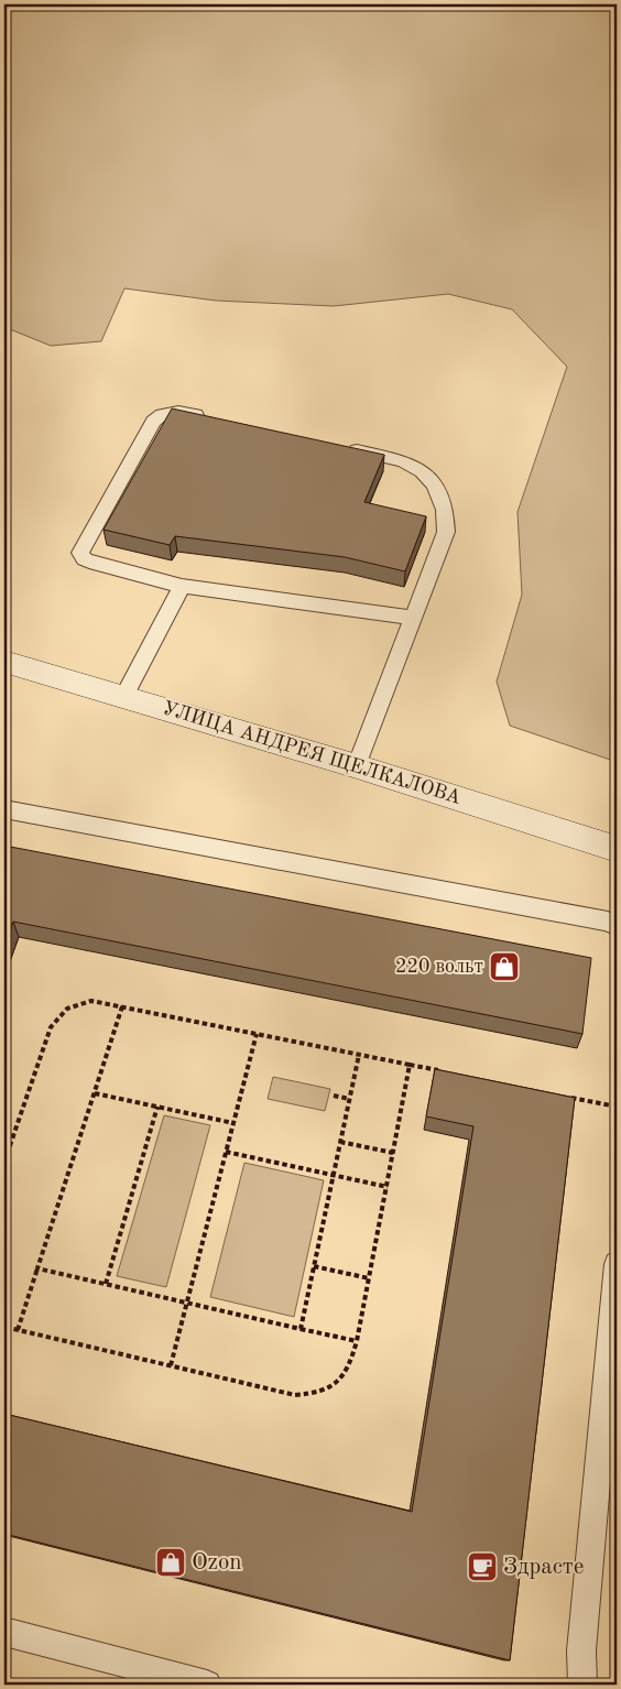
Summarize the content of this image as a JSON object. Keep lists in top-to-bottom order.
{
  "streets": {
    "street": ["УЛИЦА АНДРЕЯ ЩЕЛКАЛОВА"]
  },
  "places": {
    "shop": ["220 вольт", "Ozon"],
    "cafe": ["Здрасте"]
  }
}
